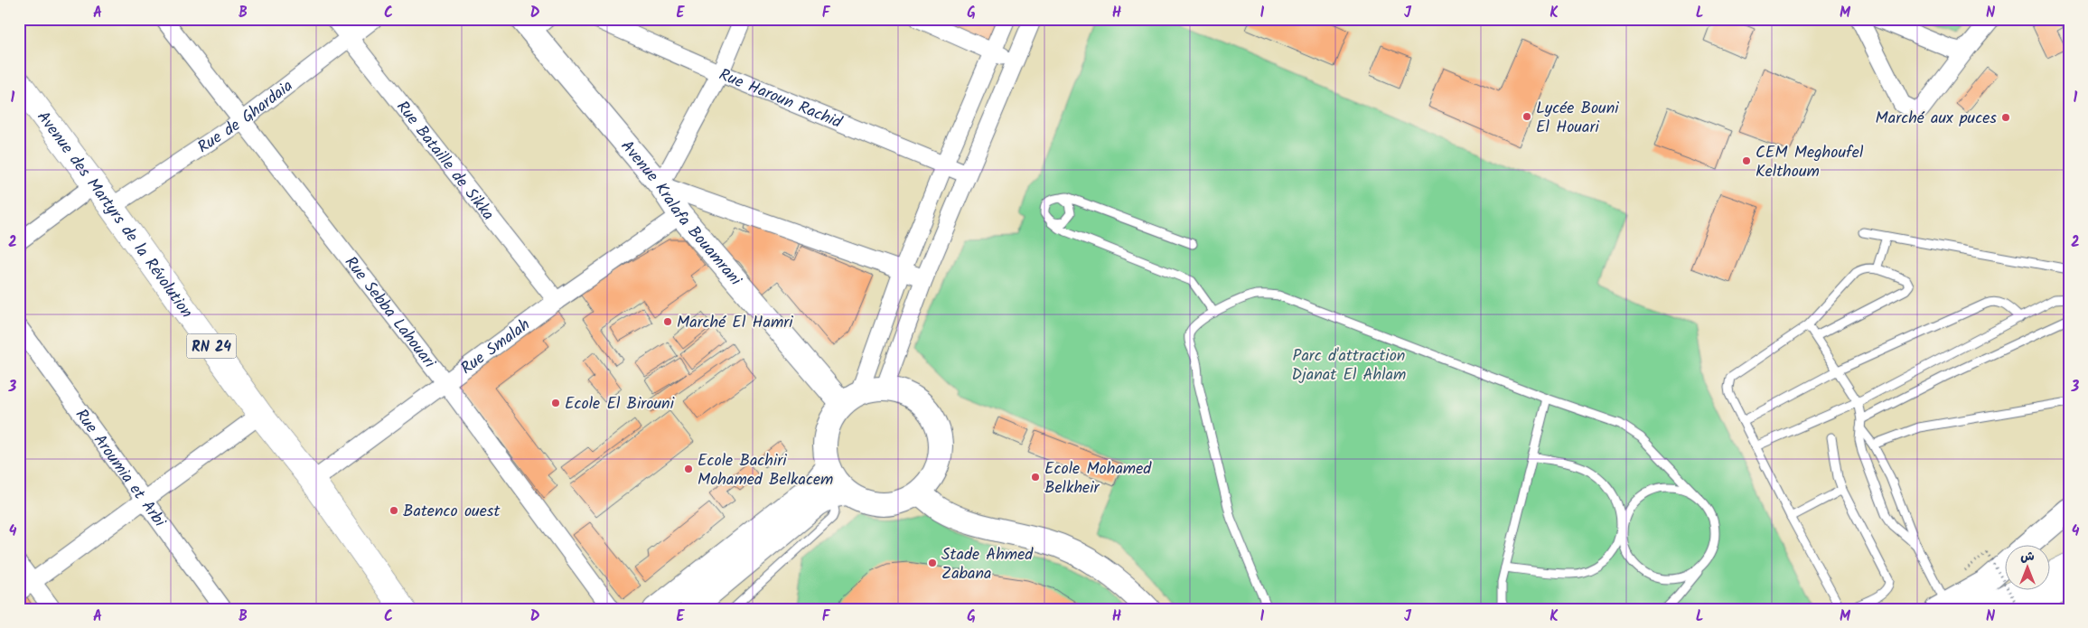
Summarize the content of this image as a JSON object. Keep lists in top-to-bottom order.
{
  "streets": {
    "main road": ["Avenue des Martyrs de la Révolution", "RN 24"],
    "street": [
      "Rue Haroun Rachid",
      "Rue de Ghardaia",
      "Rue Bataille de Sikka",
      "Avenue Kralafa Bouamrani",
      "Rue Sebba Lahouari",
      "Rue Smalah",
      "Rue Aroumia et Arbi"
    ]
  },
  "crossings": [
    ["Rue de Ghardaia", "Rue Bataille de Sikka"],
    ["Rue de Ghardaia", "Avenue des Martyrs de la Révolution"],
    ["Rue de Ghardaia", "Rue Sebba Lahouari"],
    ["Rue Bataille de Sikka", "Rue Smalah"],
    ["Avenue Kralafa Bouamrani", "Rue Smalah"],
    ["Avenue des Martyrs de la Révolution", "Rue Smalah"],
    ["Rue Sebba Lahouari", "Rue Smalah"]
  ],
  "parks": ["Parc d'attraction Djanat El Ahlam"],
  "places": [
    "Lycée Bouni El Houari",
    "Marché aux puces",
    "CEM Meghoufel Kelthoum",
    "Marché El Hamri",
    "Ecole El Birouni",
    "Ecole Bachiri Mohamed Belkacem",
    "Ecole Mohamed Belkheir",
    "Batenco ouest",
    "Stade Ahmed Zabana"
  ],
  "north": "top",
  "grid": {
    "columns": [
      "A",
      "B",
      "C",
      "D",
      "E",
      "F",
      "G",
      "H",
      "I",
      "J",
      "K",
      "L",
      "M",
      "N"
    ],
    "rows": [
      "1",
      "2",
      "3",
      "4"
    ]
  }
}
